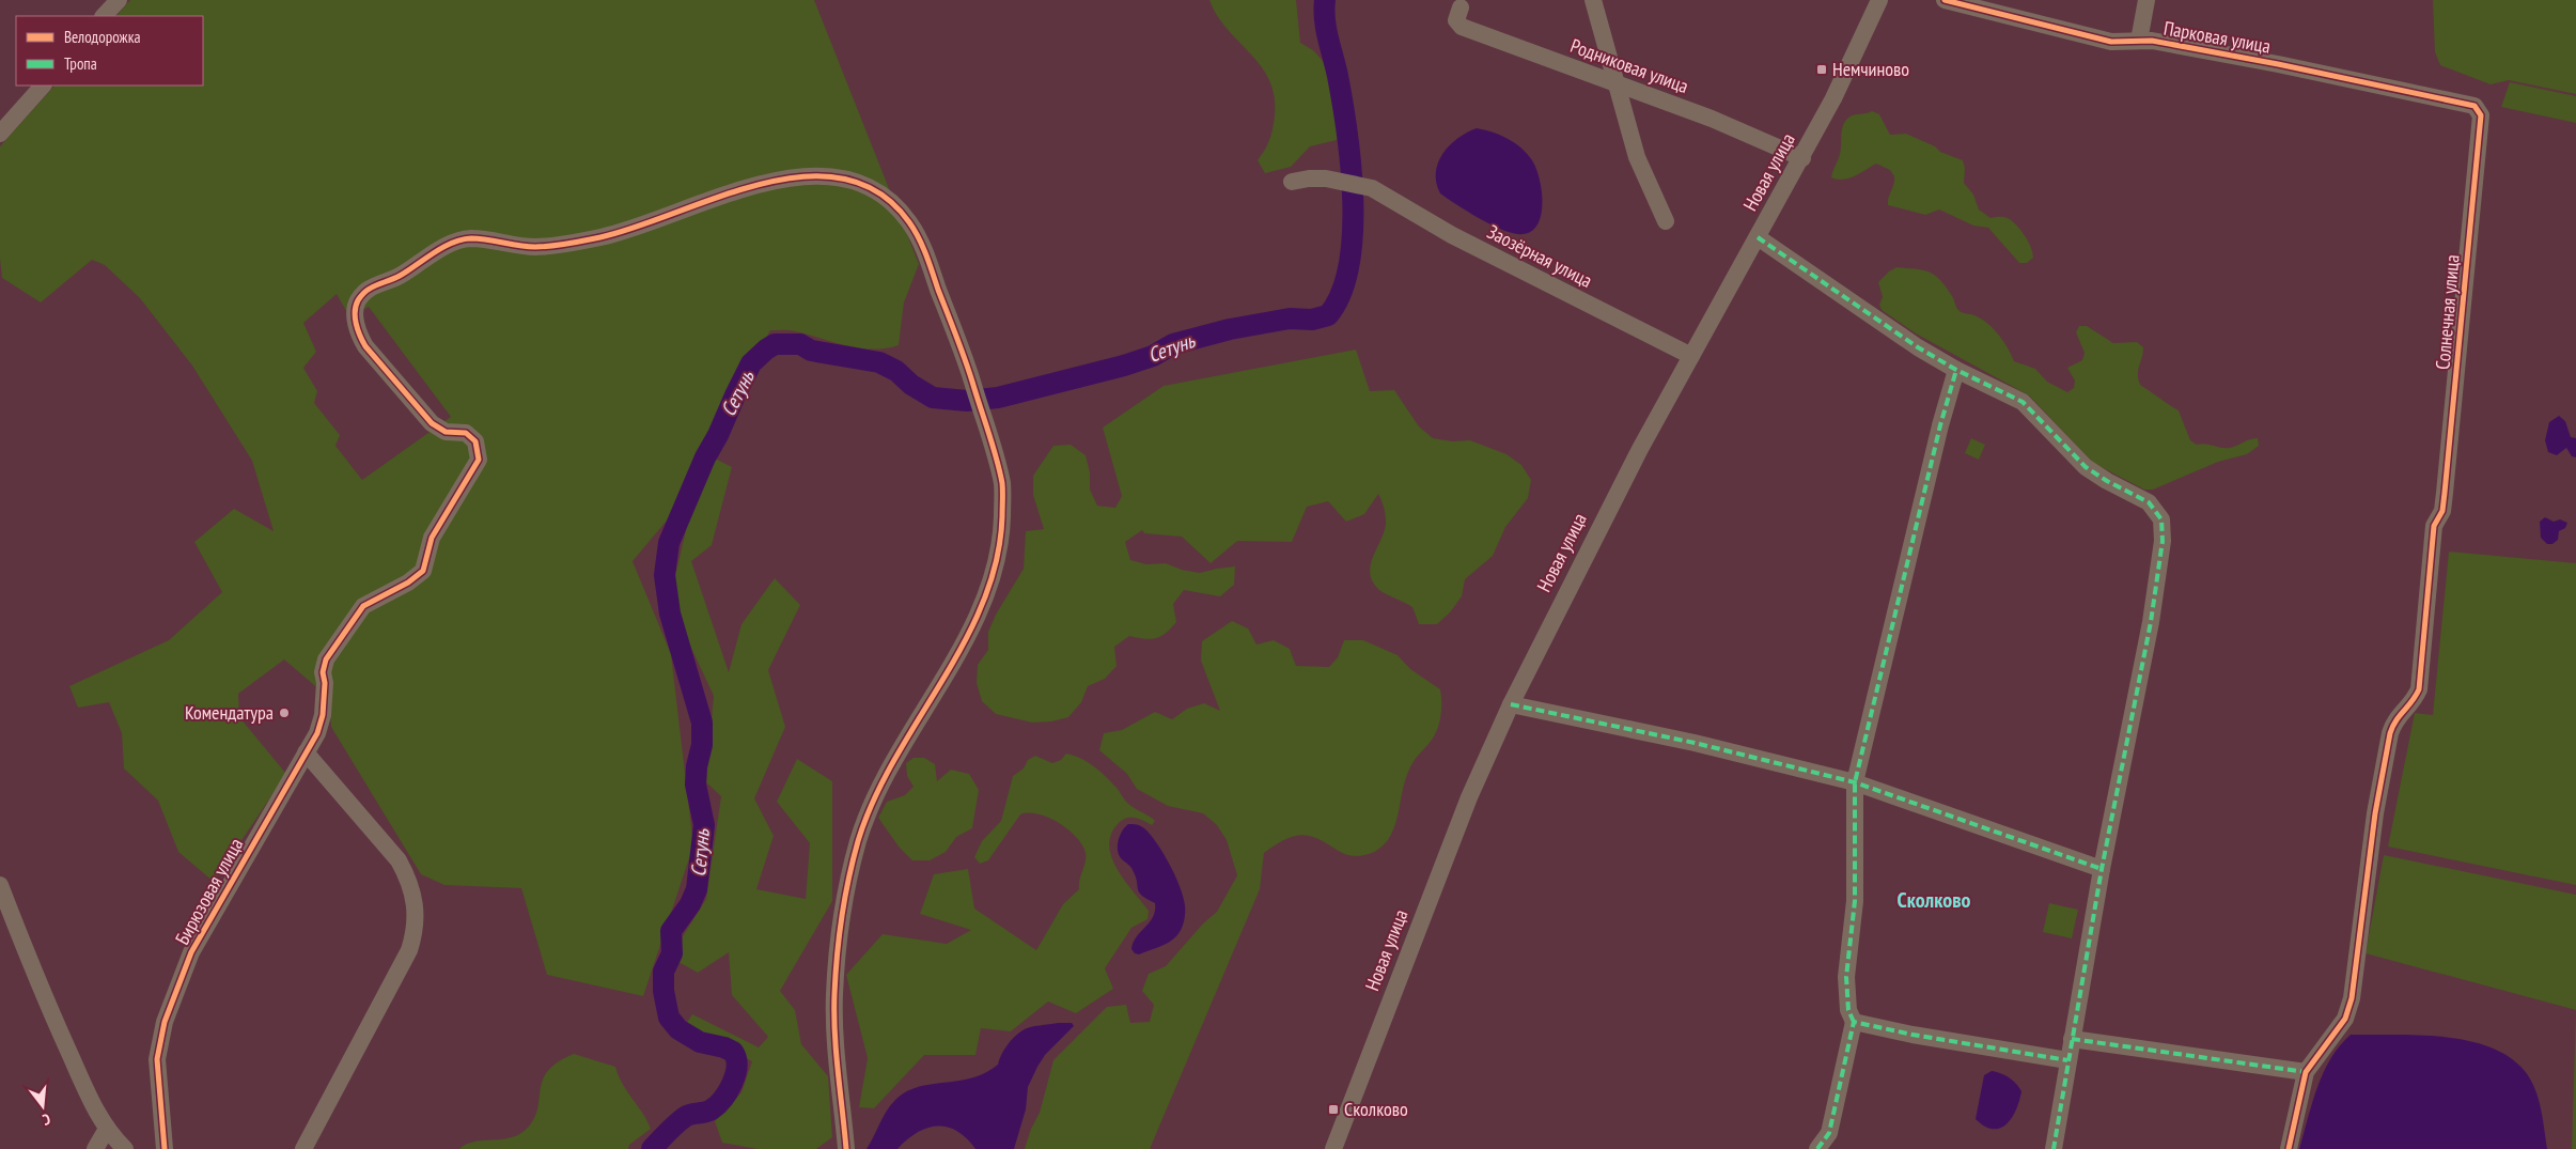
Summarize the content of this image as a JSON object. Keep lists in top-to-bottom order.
{
  "streets": {
    "street": [
      "Парковая улица",
      "Родниковая улица",
      "Новая улица",
      "Заозёрная улица",
      "Солнечная улица",
      "Бирюзовая улица"
    ]
  },
  "crossings": [
    ["Парковая улица", "Солнечная улица"],
    ["Родниковая улица", "Новая улица"],
    ["Новая улица", "Заозёрная улица"]
  ],
  "districts": ["Сколково"],
  "water": ["Сетунь"],
  "places": {
    "transit": ["Немчиново", "Сколково"],
    "other": ["Комендатура"]
  },
  "legend": ["Велодорожка", "Тропа"],
  "north": "bottom"
}
